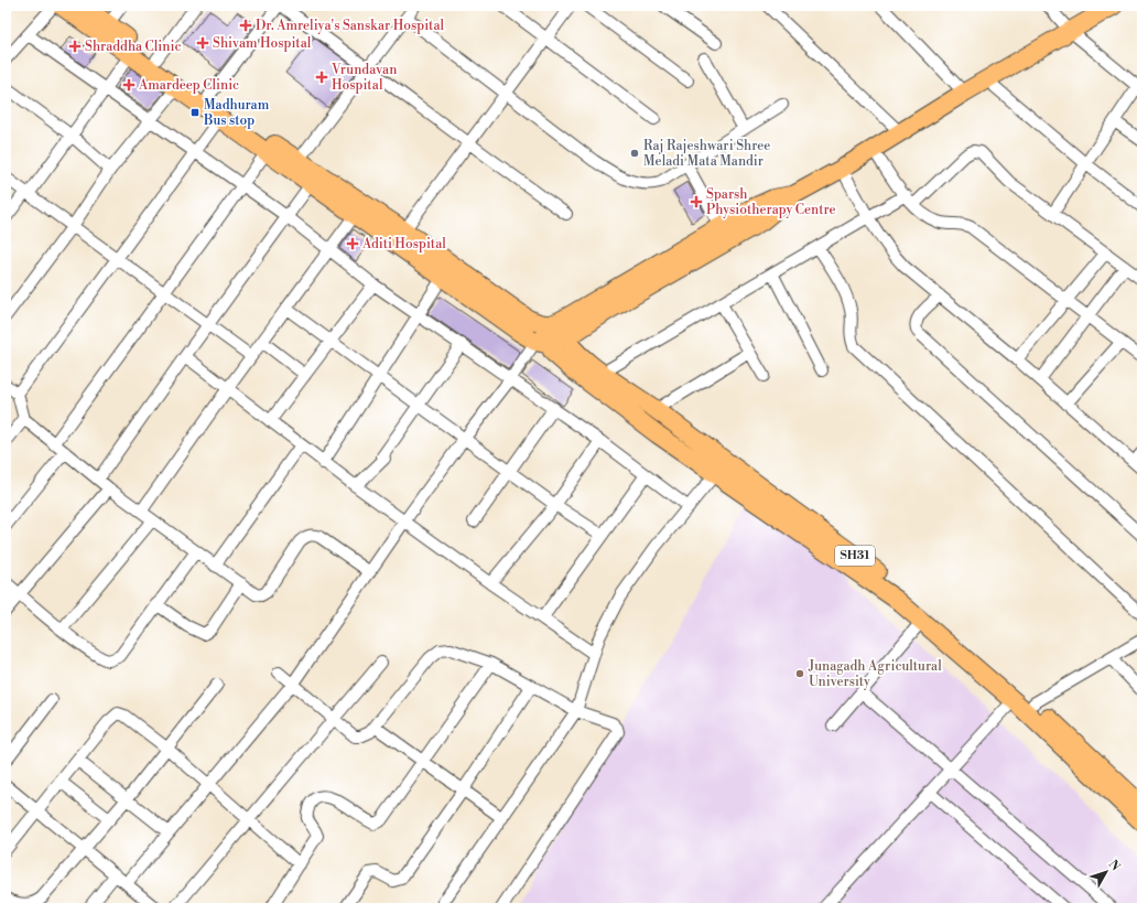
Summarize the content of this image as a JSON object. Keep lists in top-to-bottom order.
{
  "streets": {
    "main road": ["SH31"]
  },
  "places": {
    "health": [
      "Dr. Amreliya's Sanskar Hospital",
      "Shivam Hospital",
      "Shraddha Clinic",
      "Vrundavan Hospital",
      "Amardeep Clinic",
      "Sparsh Physiotherapy Centre",
      "Aditi Hospital"
    ],
    "transit": ["Madhuram Bus stop"],
    "other": ["Raj Rajeshwari Shree Meladi Mata Mandir", "Junagadh Agricultural University"]
  },
  "north": "top right"
}
